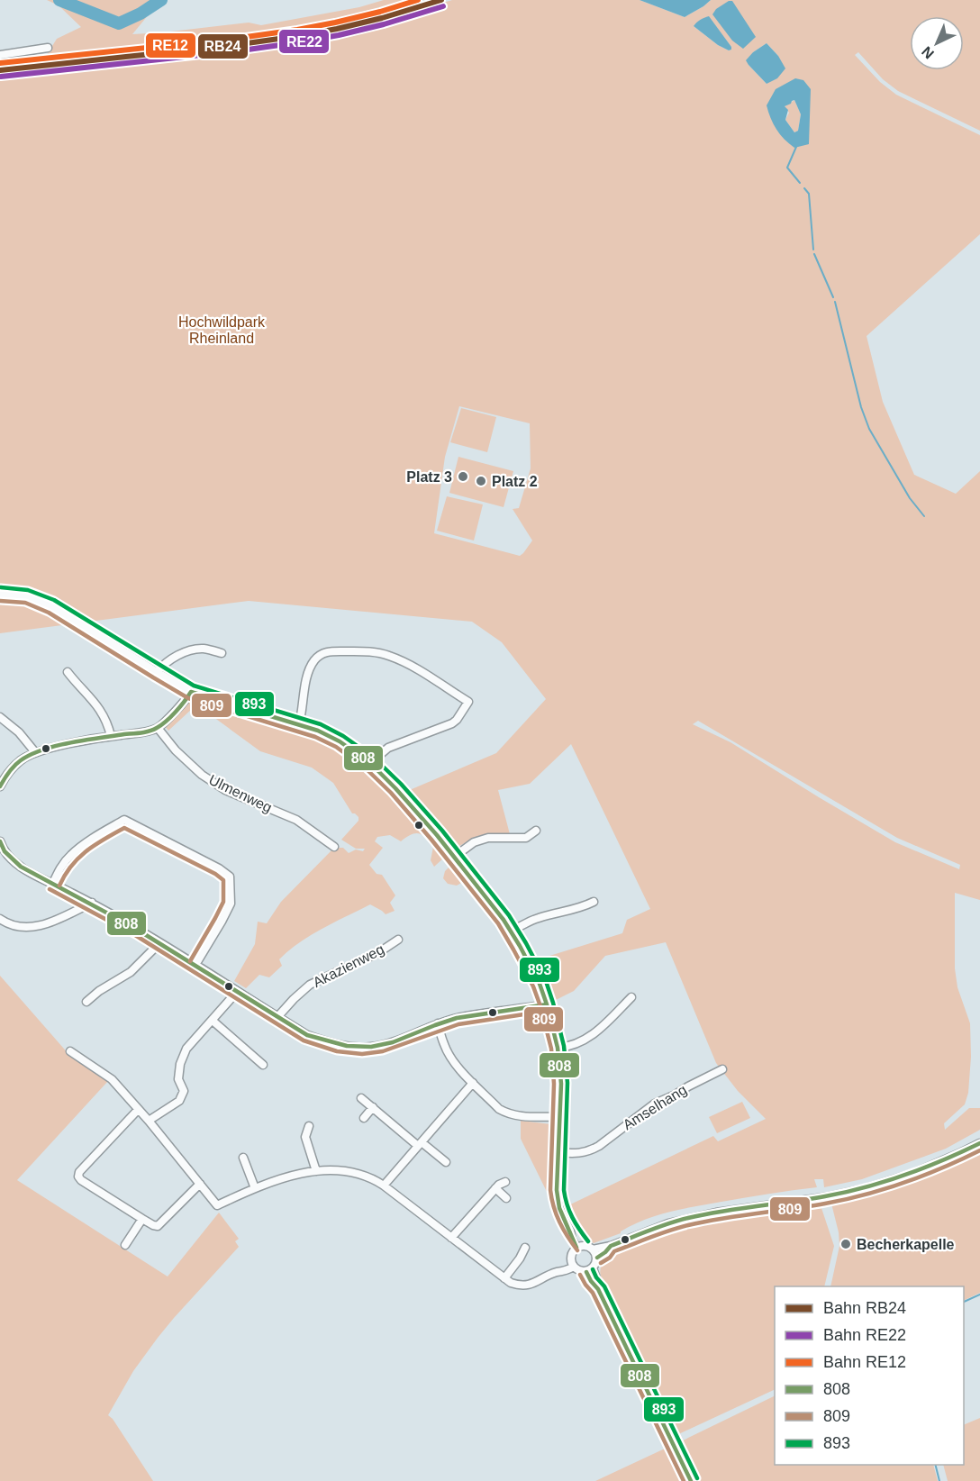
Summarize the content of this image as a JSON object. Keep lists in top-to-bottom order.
{
  "streets": {
    "street": ["Ulmenweg", "Akazienweg", "Amselhang"]
  },
  "parks": ["Hochwildpark Rheinland"],
  "places": ["Platz 3", "Platz 2", "Becherkapelle"],
  "lines": [
    "rail line RB24",
    "rail line RE12",
    "rail line RE22",
    "transit line 893",
    "transit line 809",
    "transit line 808"
  ],
  "legend": [
    "Bahn RB24",
    "Bahn RE22",
    "Bahn RE12",
    "808",
    "809",
    "893"
  ],
  "north": "bottom left"
}
